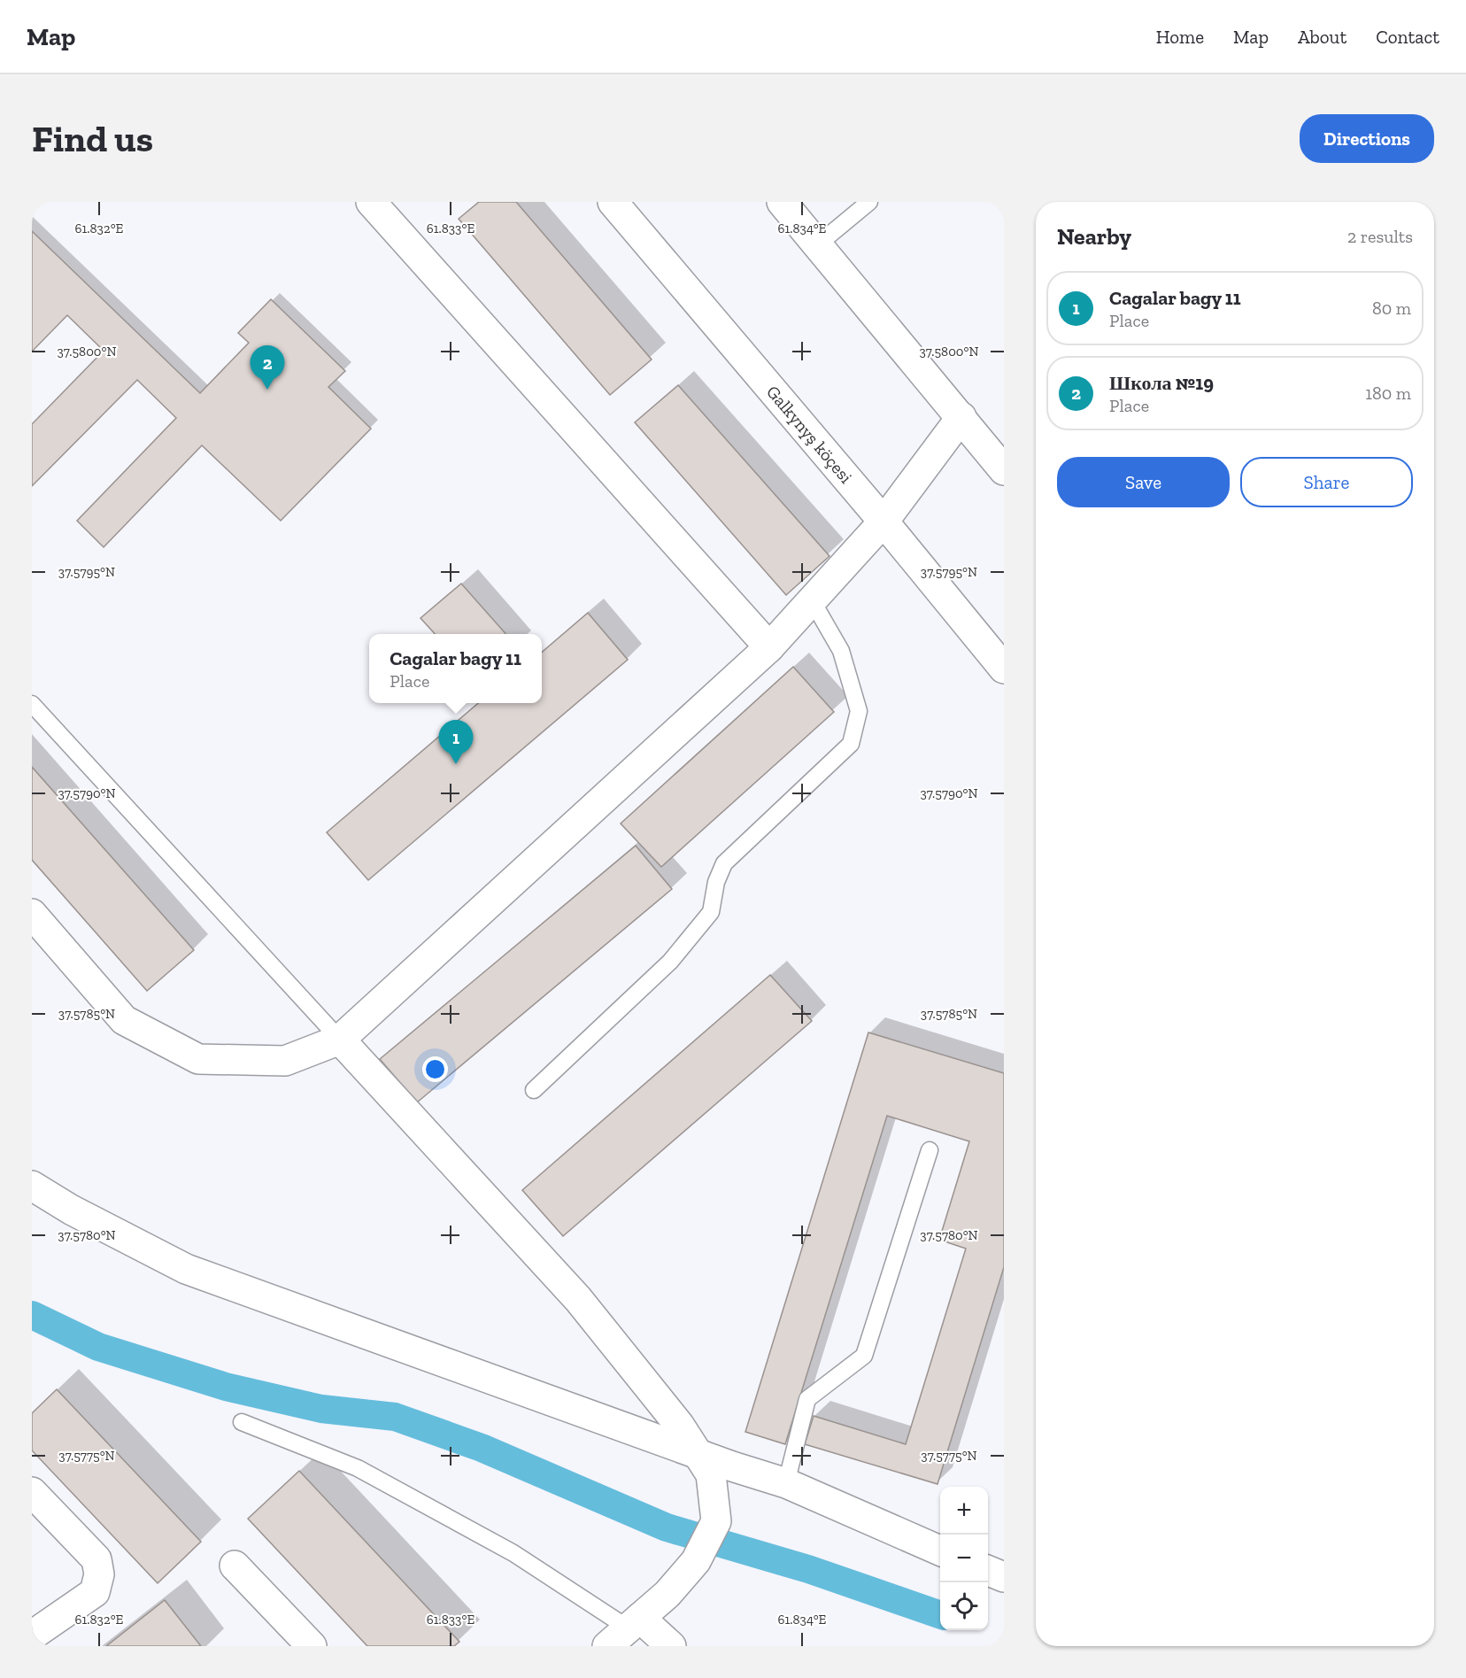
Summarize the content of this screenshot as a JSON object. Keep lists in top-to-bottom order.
{
  "streets": {
    "street": ["Galkynyş köçesi"]
  },
  "page": {
    "header": "Map",
    "nav": [
      "Home",
      "Map",
      "About",
      "Contact"
    ],
    "buttons": [
      "Directions",
      ["Save", "Share"]
    ],
    "title": "Find us",
    "heading": ["Nearby", "2 results"],
    "list": [
      {
        "mark": "1",
        "name": "Cagalar bagy 11",
        "note": "Place",
        "value": "80 m"
      },
      {
        "mark": "2",
        "name": "Школа №19",
        "note": "Place",
        "value": "180 m"
      }
    ],
    "pins": ["2", "1"],
    "popup": ["Cagalar bagy 11", "Place"],
    "map_buttons": ["+", "−"]
  },
  "coordinates": [
    "61.832°E",
    "61.833°E",
    "61.834°E",
    "37.5800°N",
    "37.5795°N",
    "37.5790°N",
    "37.5785°N",
    "37.5780°N",
    "37.5775°N"
  ]
}
